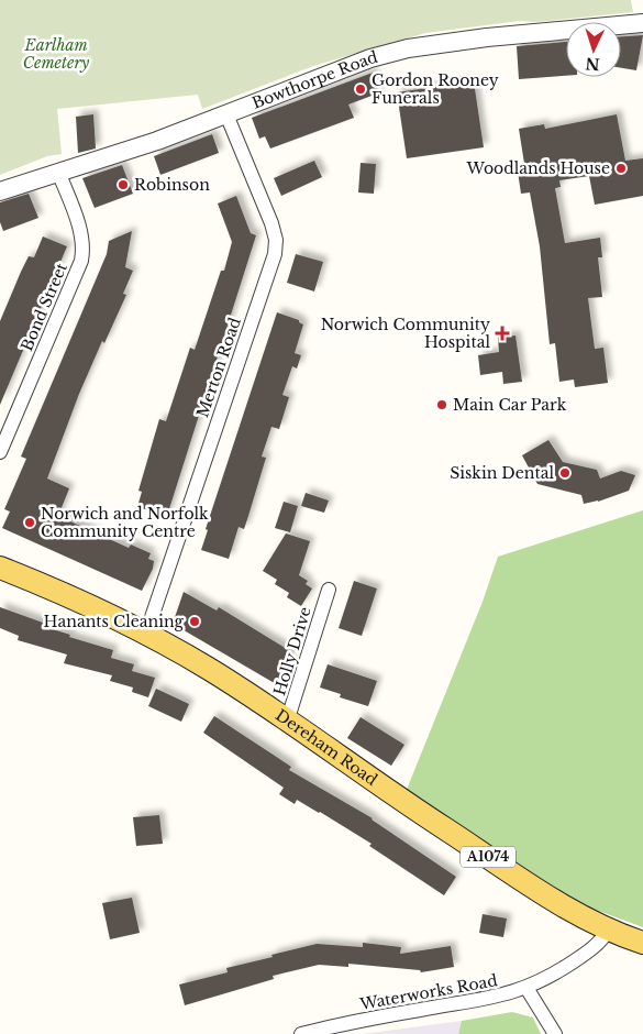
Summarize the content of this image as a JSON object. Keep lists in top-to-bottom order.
{
  "streets": {
    "main road": ["Dereham Road", "A1074"],
    "street": [
      "Bowthorpe Road",
      "Bond Street",
      "Merton Road",
      "Holly Drive",
      "Waterworks Road"
    ]
  },
  "crossings": [
    ["Bowthorpe Road", "Bond Street"],
    ["Bowthorpe Road", "Merton Road"],
    ["Merton Road", "Dereham Road"],
    ["Holly Drive", "Dereham Road"],
    ["Dereham Road", "Waterworks Road"]
  ],
  "parks": ["Earlham Cemetery"],
  "places": {
    "other": [
      "Gordon Rooney Funerals",
      "Woodlands House",
      "Robinson",
      "Main Car Park",
      "Siskin Dental",
      "Norwich and Norfolk Community Centre",
      "Hanants Cleaning"
    ],
    "health": ["Norwich Community Hospital"]
  },
  "north": "bottom"
}
